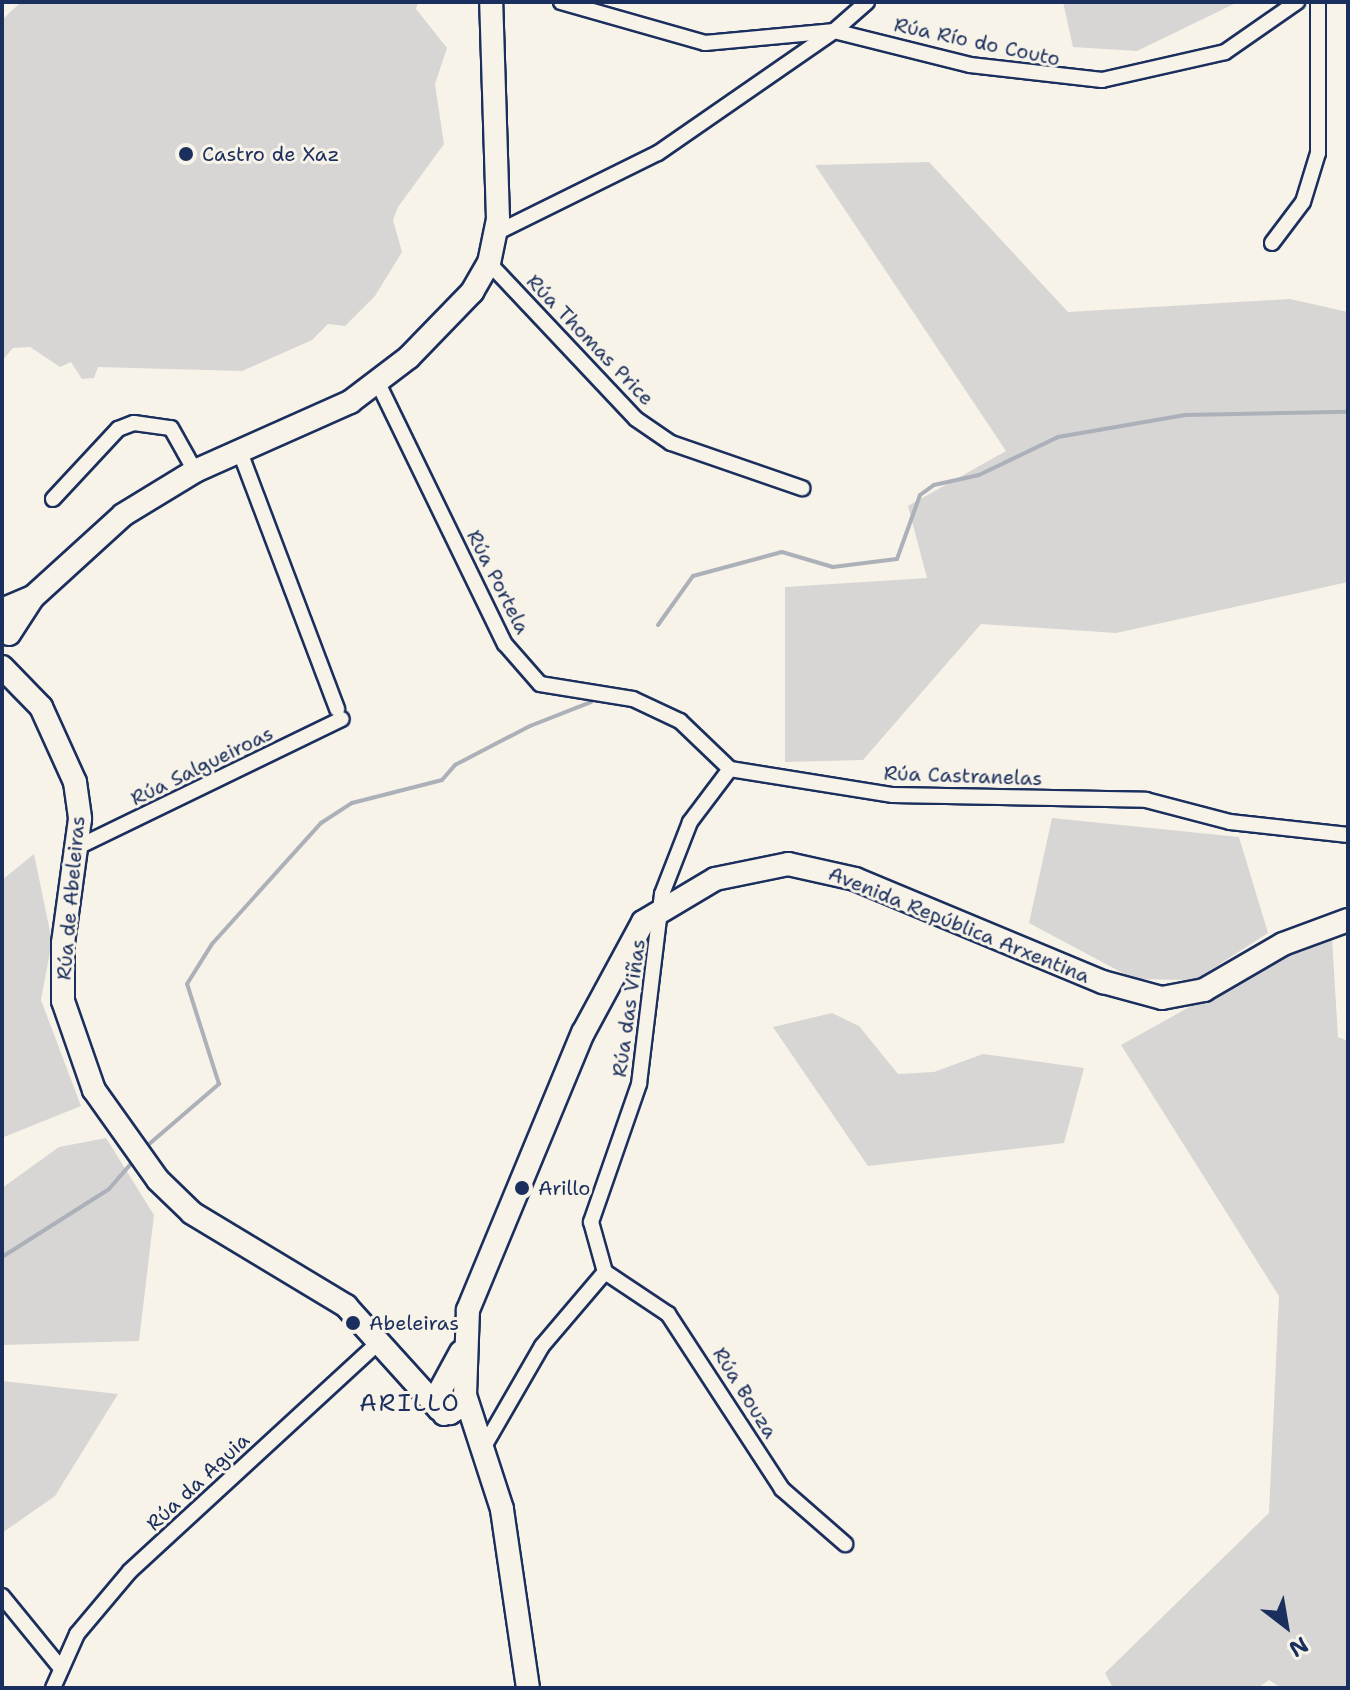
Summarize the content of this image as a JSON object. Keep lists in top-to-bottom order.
{
  "streets": {
    "street": [
      "Rúa Río do Couto",
      "Rúa Thomas Price",
      "Rúa Portela",
      "Rúa Salgueiroas",
      "Rúa Castranelas",
      "Rúa de Abeleiras",
      "Avenida República Arxentina",
      "Rúa das Viñas",
      "Rúa Bouza",
      "Rúa da Aguia"
    ]
  },
  "crossings": [
    ["Rúa Portela", "Rúa Castranelas"],
    ["Rúa Salgueiroas", "Rúa de Abeleiras"],
    ["Rúa de Abeleiras", "Avenida República Arxentina"],
    ["Rúa de Abeleiras", "Rúa da Aguia"],
    ["Avenida República Arxentina", "Rúa das Viñas"],
    ["Rúa das Viñas", "Rúa Bouza"]
  ],
  "districts": ["ARILLO"],
  "places": ["Castro de Xaz", "Arillo", "Abeleiras"],
  "north": "bottom right"
}
